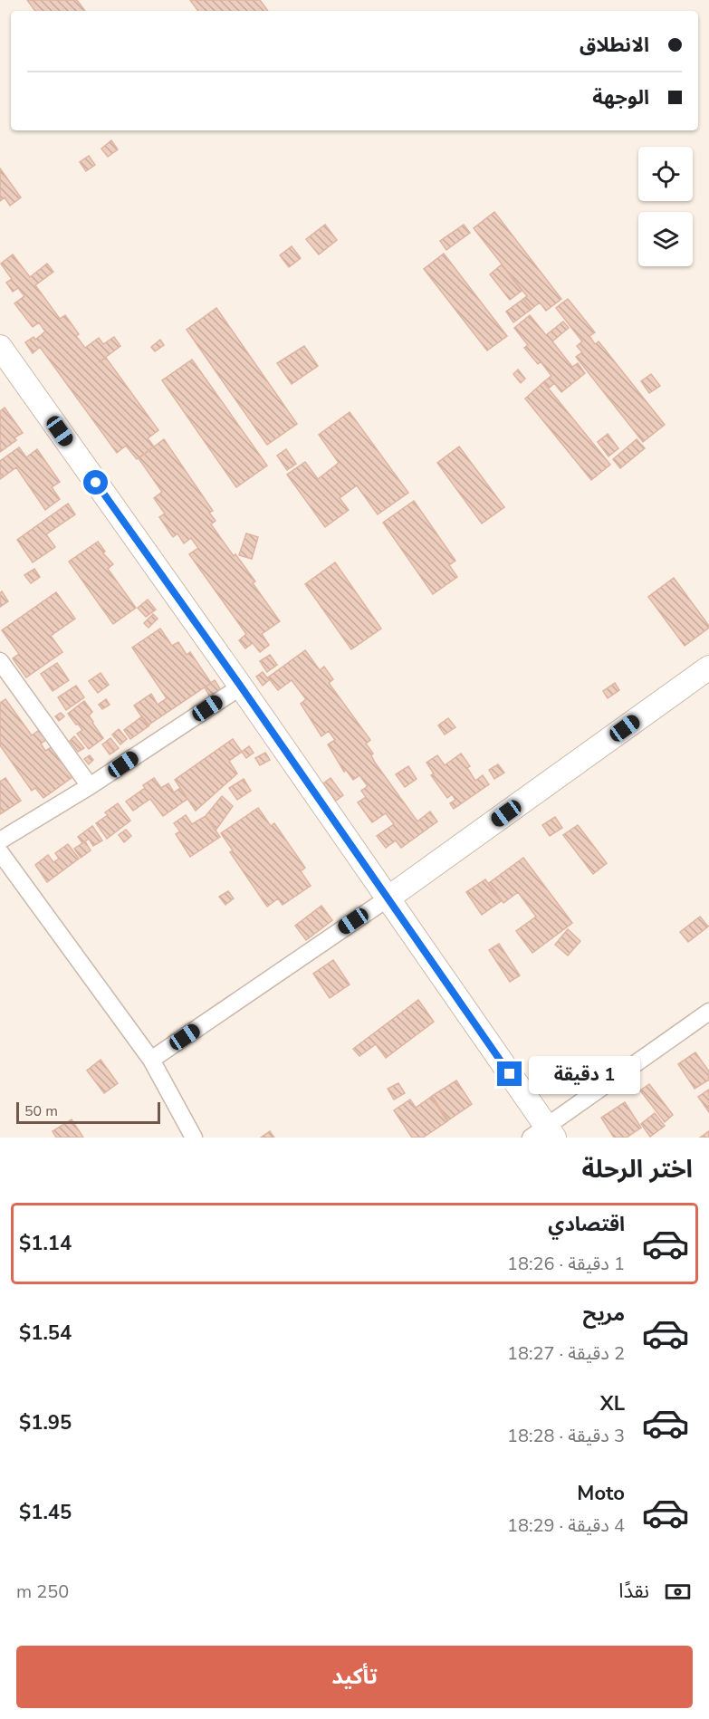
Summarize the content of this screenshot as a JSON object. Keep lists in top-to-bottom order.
{
  "scale_bar": "50 m",
  "page": {
    "banner": ["الانطلاق", "الوجهة"],
    "bubble": "1 دقيقة",
    "scale": "50 m",
    "heading": "اختر الرحلة",
    "list": [
      {
        "name": "اقتصادي",
        "note": "1 دقيقة · 18:26",
        "value": "$1.14"
      },
      {
        "name": "مريح",
        "note": "2 دقيقة · 18:27",
        "value": "$1.54"
      },
      {
        "name": "XL",
        "note": "3 دقيقة · 18:28",
        "value": "$1.95"
      },
      {
        "name": "Moto",
        "note": "4 دقيقة · 18:29",
        "value": "$1.45"
      }
    ],
    "pay": ["نقدًا", "250 m"],
    "buttons": "تأكيد"
  }
}
